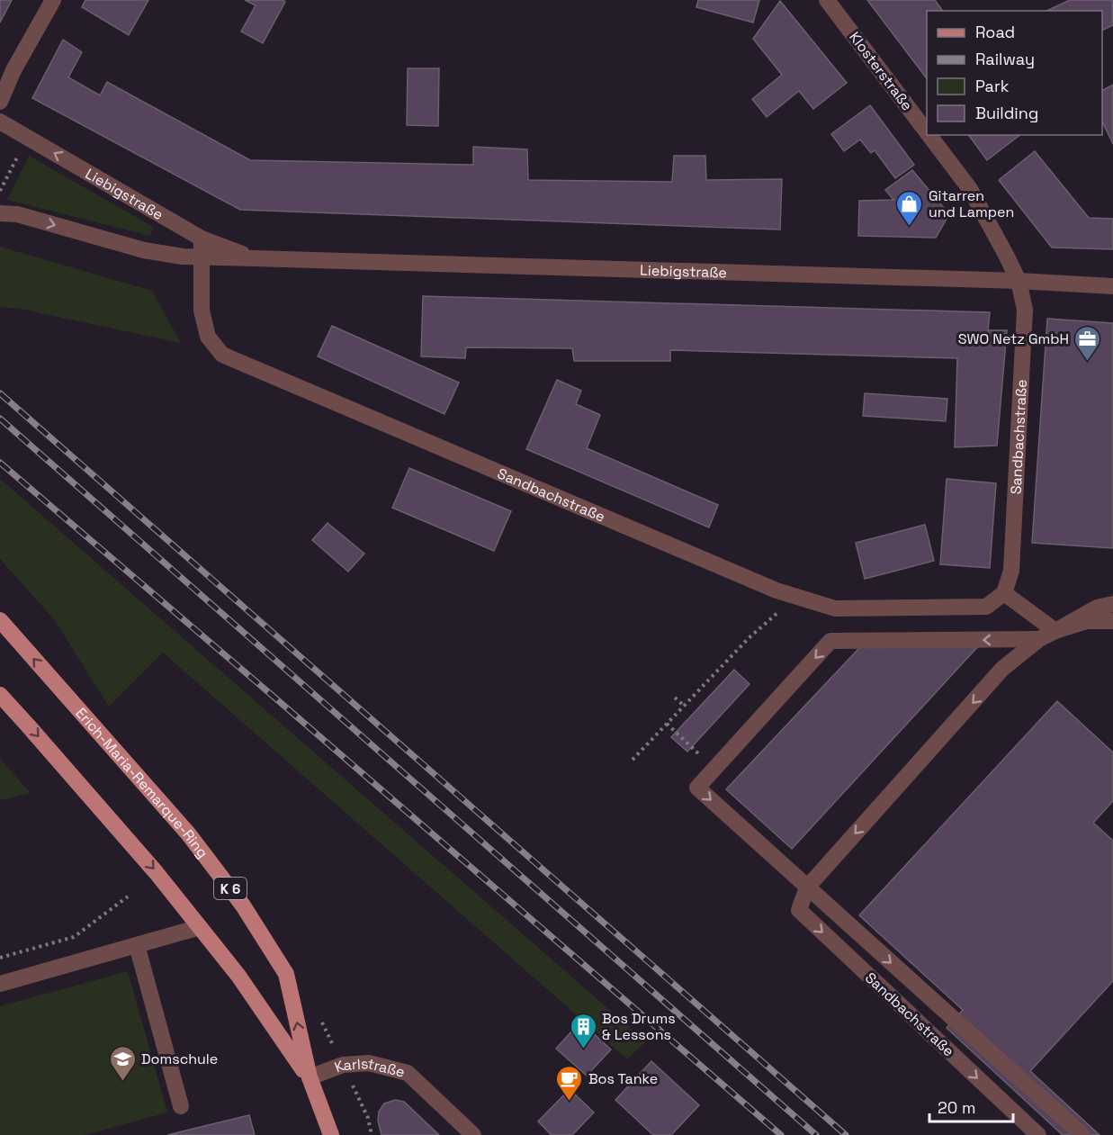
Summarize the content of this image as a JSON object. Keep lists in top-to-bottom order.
{
  "streets": {
    "main road": ["Erich-Maria-Remarque-Ring", "K 6"],
    "street": [
      "Klosterstraße",
      "Liebigstraße",
      "Sandbachstraße",
      "Karlstraße"
    ]
  },
  "crossings": [
    ["Klosterstraße", "Liebigstraße"],
    ["Klosterstraße", "Sandbachstraße"],
    ["Liebigstraße", "Sandbachstraße"],
    ["Erich-Maria-Remarque-Ring", "Karlstraße"]
  ],
  "places": {
    "shop": ["Gitarren und Lampen"],
    "office": ["SWO Netz GmbH"],
    "building": ["Bos Drums & Lessons"],
    "school or university": ["Domschule"],
    "cafe": ["Bos Tanke"]
  },
  "legend": [
    "Road",
    "Railway",
    "Park",
    "Building"
  ],
  "scale_bar": "20 m"
}
